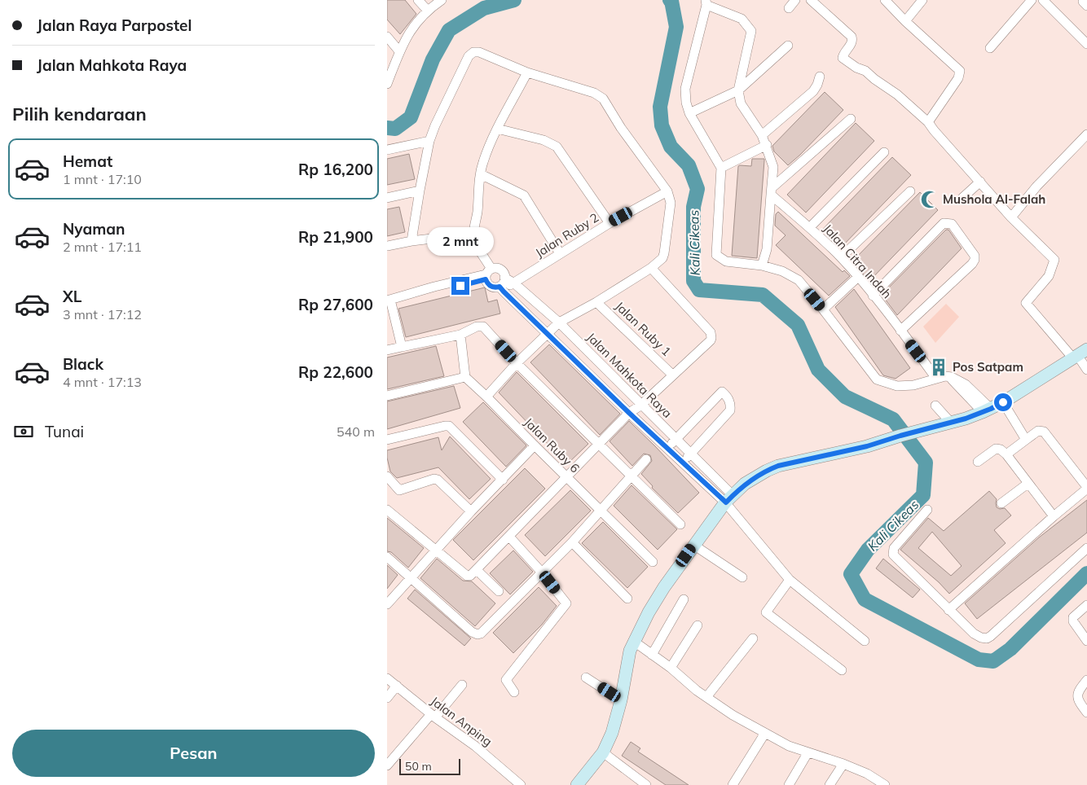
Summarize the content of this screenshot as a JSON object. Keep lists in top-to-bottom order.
{
  "streets": {
    "street": [
      "Jalan Ruby 2",
      "Jalan Citra Indah",
      "Jalan Ruby 1",
      "Jalan Mahkota Raya",
      "Jalan Ruby 6",
      "Jalan Anping"
    ]
  },
  "crossings": [
    ["Jalan Ruby 2", "Jalan Mahkota Raya"]
  ],
  "water": ["Kali Cikeas"],
  "places": {
    "mosque": ["Mushola Al-Falah"],
    "building": ["Pos Satpam"]
  },
  "scale_bar": "50 m",
  "page": {
    "banner": ["Jalan Raya Parpostel", "Jalan Mahkota Raya"],
    "heading": "Pilih kendaraan",
    "list": [
      {
        "name": "Hemat",
        "note": "1 mnt · 17:10",
        "value": "Rp 16,200"
      },
      {
        "name": "Nyaman",
        "note": "2 mnt · 17:11",
        "value": "Rp 21,900"
      },
      {
        "name": "XL",
        "note": "3 mnt · 17:12",
        "value": "Rp 27,600"
      },
      {
        "name": "Black",
        "note": "4 mnt · 17:13",
        "value": "Rp 22,600"
      }
    ],
    "bubble": "2 mnt",
    "pay": ["Tunai", "540 m"],
    "buttons": "Pesan",
    "scale": "50 m"
  }
}
